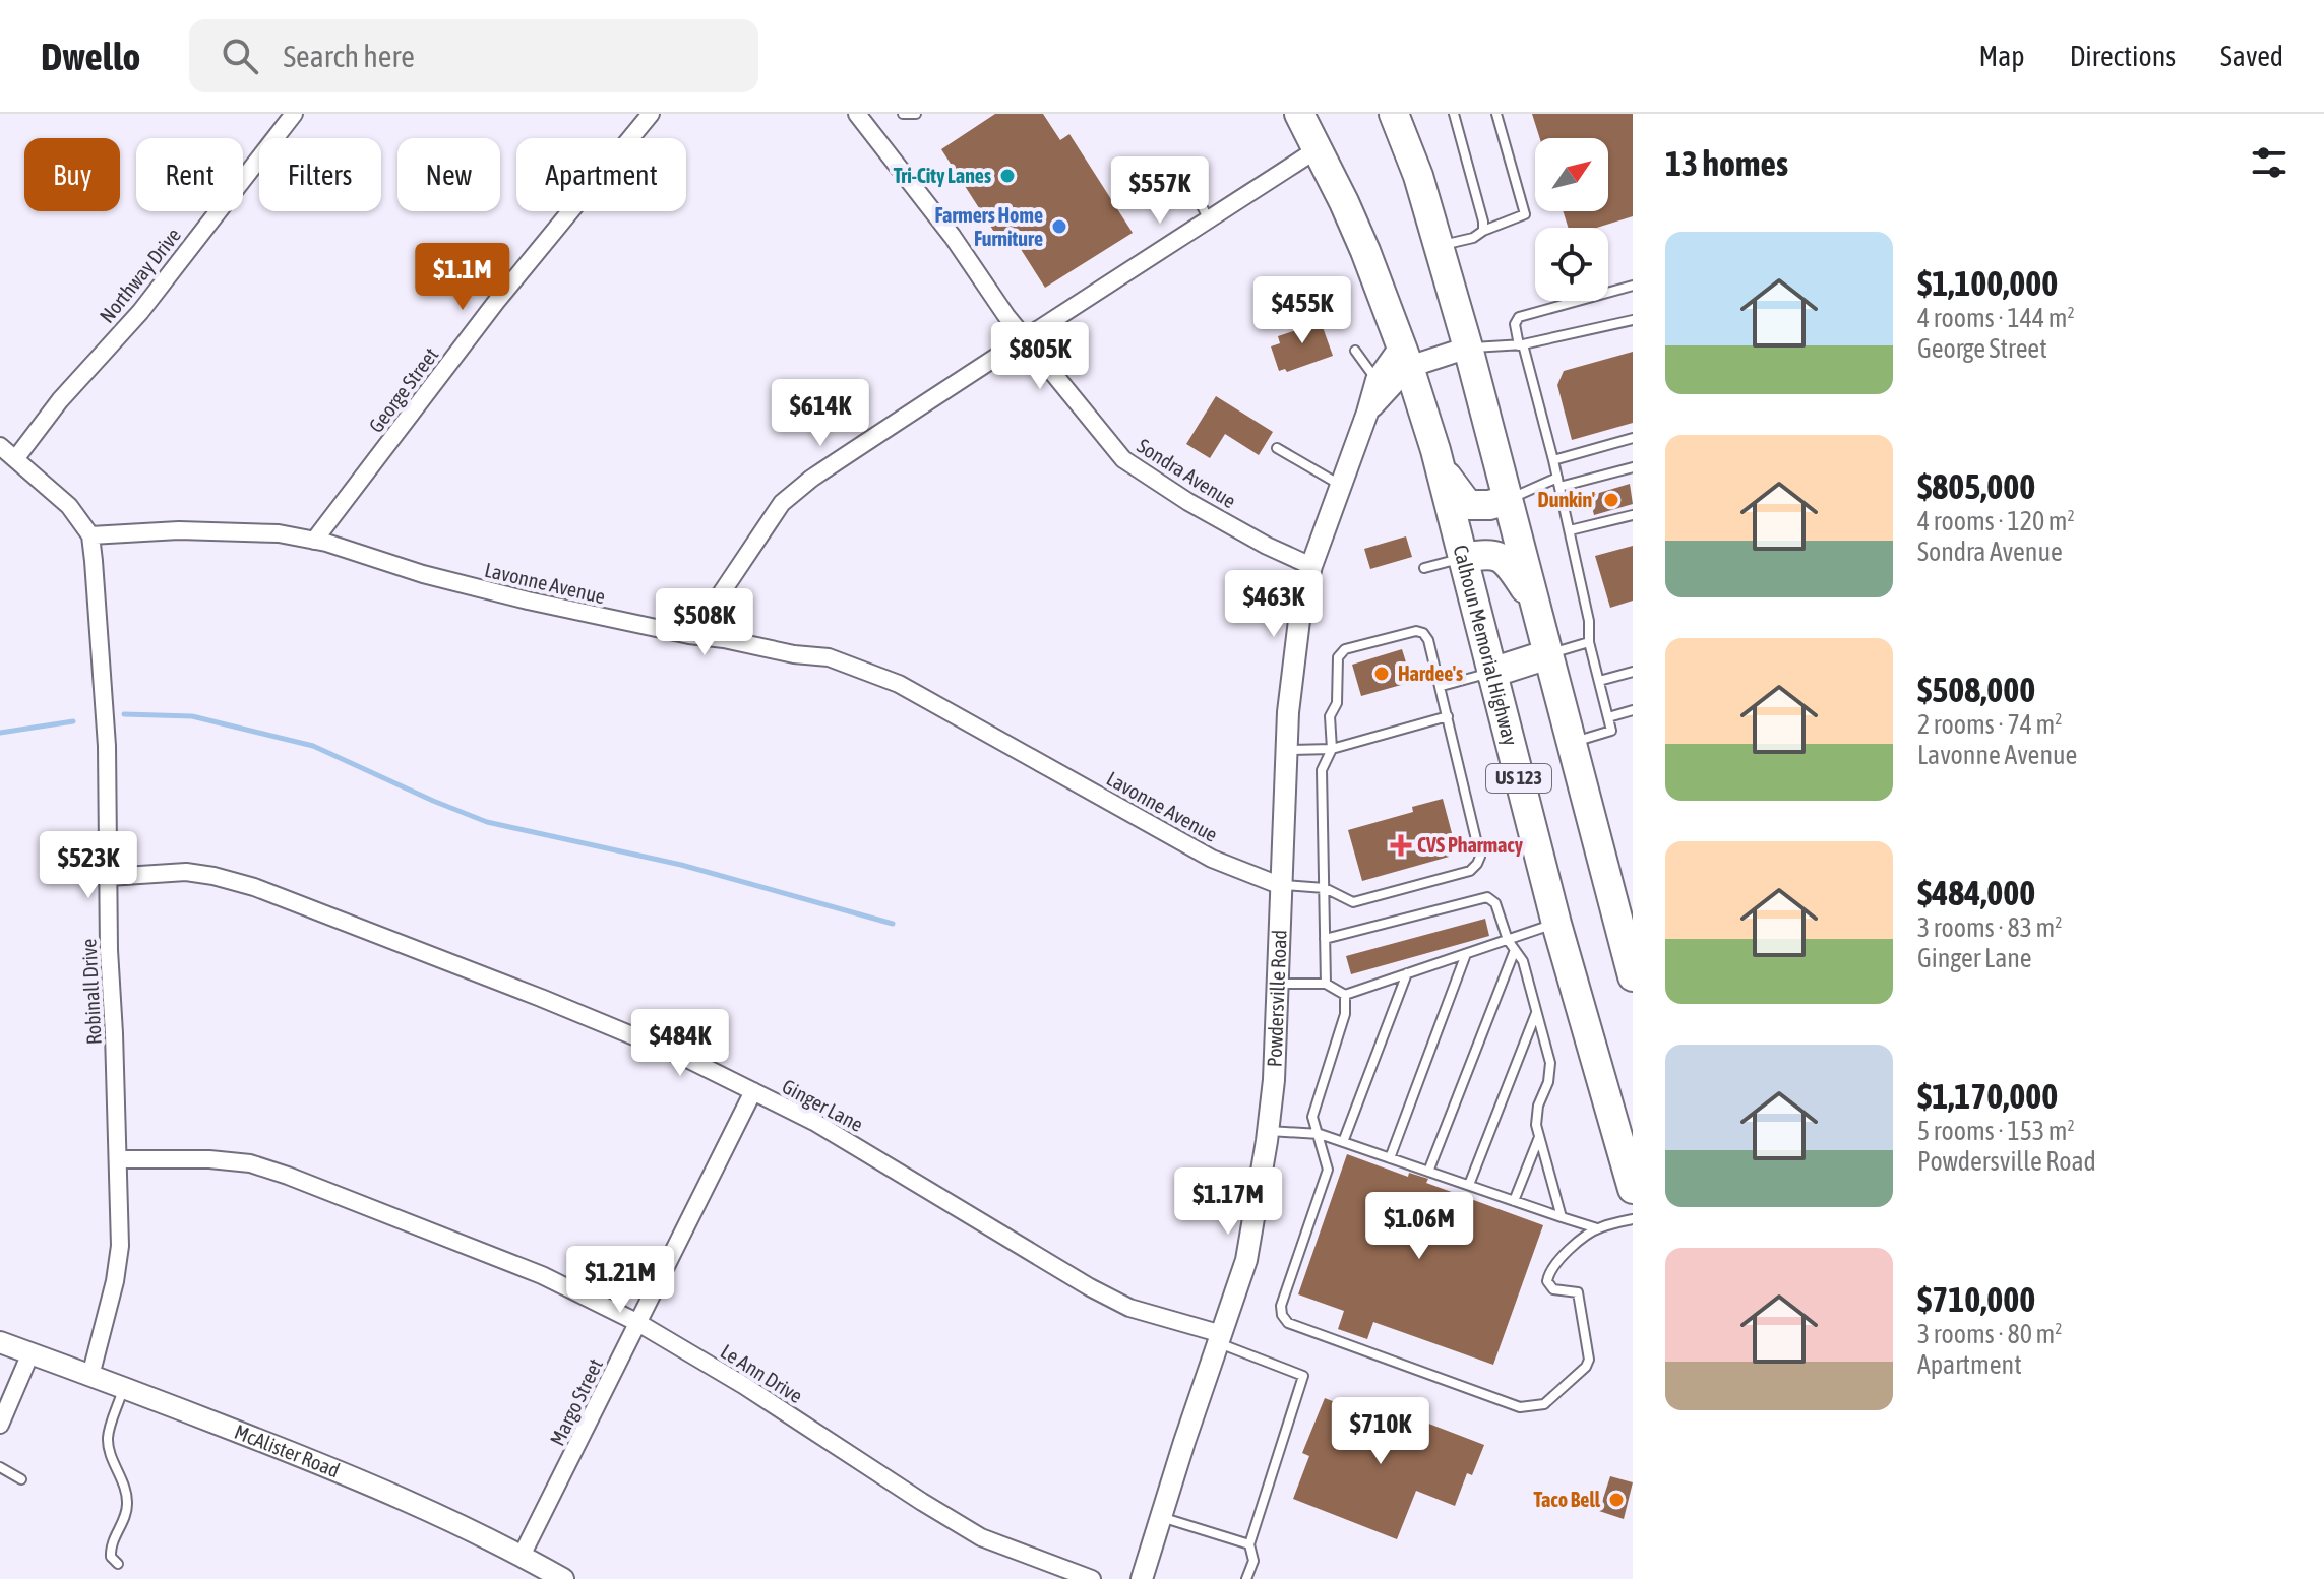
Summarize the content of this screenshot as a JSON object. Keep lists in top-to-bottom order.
{
  "streets": {
    "highway": ["Calhoun Memorial Highway", "US 123"],
    "street": [
      "Northway Drive",
      "George Street",
      "Sondra Avenue",
      "Lavonne Avenue",
      "Robinall Drive",
      "Powdersville Road",
      "Ginger Lane",
      "Le Ann Drive",
      "Margo Street",
      "McAlister Road"
    ]
  },
  "crossings": [
    ["George Street", "Lavonne Avenue"],
    ["Sondra Avenue", "Powdersville Road"],
    ["Lavonne Avenue", "Robinall Drive"],
    ["Lavonne Avenue", "Powdersville Road"],
    ["Calhoun Memorial Highway", "Powdersville Road"],
    ["US 123", "Powdersville Road"],
    ["Robinall Drive", "Ginger Lane"],
    ["Robinall Drive", "Le Ann Drive"],
    ["Robinall Drive", "McAlister Road"],
    ["Powdersville Road", "Ginger Lane"],
    ["Ginger Lane", "Margo Street"],
    ["Le Ann Drive", "Margo Street"],
    ["Margo Street", "McAlister Road"]
  ],
  "places": {
    "other": [
      "Tri-City Lanes",
      "Farmers Home Furniture",
      "Dunkin'",
      "Hardee's",
      "Taco Bell"
    ],
    "health": ["CVS Pharmacy"]
  },
  "north": "top right",
  "page": {
    "header": "Dwello",
    "search": "Search here",
    "nav": ["Map", "Directions", "Saved"],
    "heading": "13 homes",
    "chip": [
      "Buy",
      "Rent",
      "Filters",
      "New",
      "Apartment"
    ],
    "price": [
      "$557K",
      "$1.1M",
      "$455K",
      "$805K",
      "$614K",
      "$463K",
      "$508K",
      "$523K",
      "$484K",
      "$1.17M",
      "$1.06M",
      "$1.21M",
      "$710K"
    ],
    "list": [
      {
        "name": "$1,100,000",
        "note": "4 rooms · 144 m² · George Street"
      },
      {
        "name": "$805,000",
        "note": "4 rooms · 120 m² · Sondra Avenue"
      },
      {
        "name": "$508,000",
        "note": "2 rooms · 74 m² · Lavonne Avenue"
      },
      {
        "name": "$484,000",
        "note": "3 rooms · 83 m² · Ginger Lane"
      },
      {
        "name": "$1,170,000",
        "note": "5 rooms · 153 m² · Powdersville Road"
      },
      {
        "name": "$710,000",
        "note": "3 rooms · 80 m² · Apartment"
      }
    ]
  }
}
